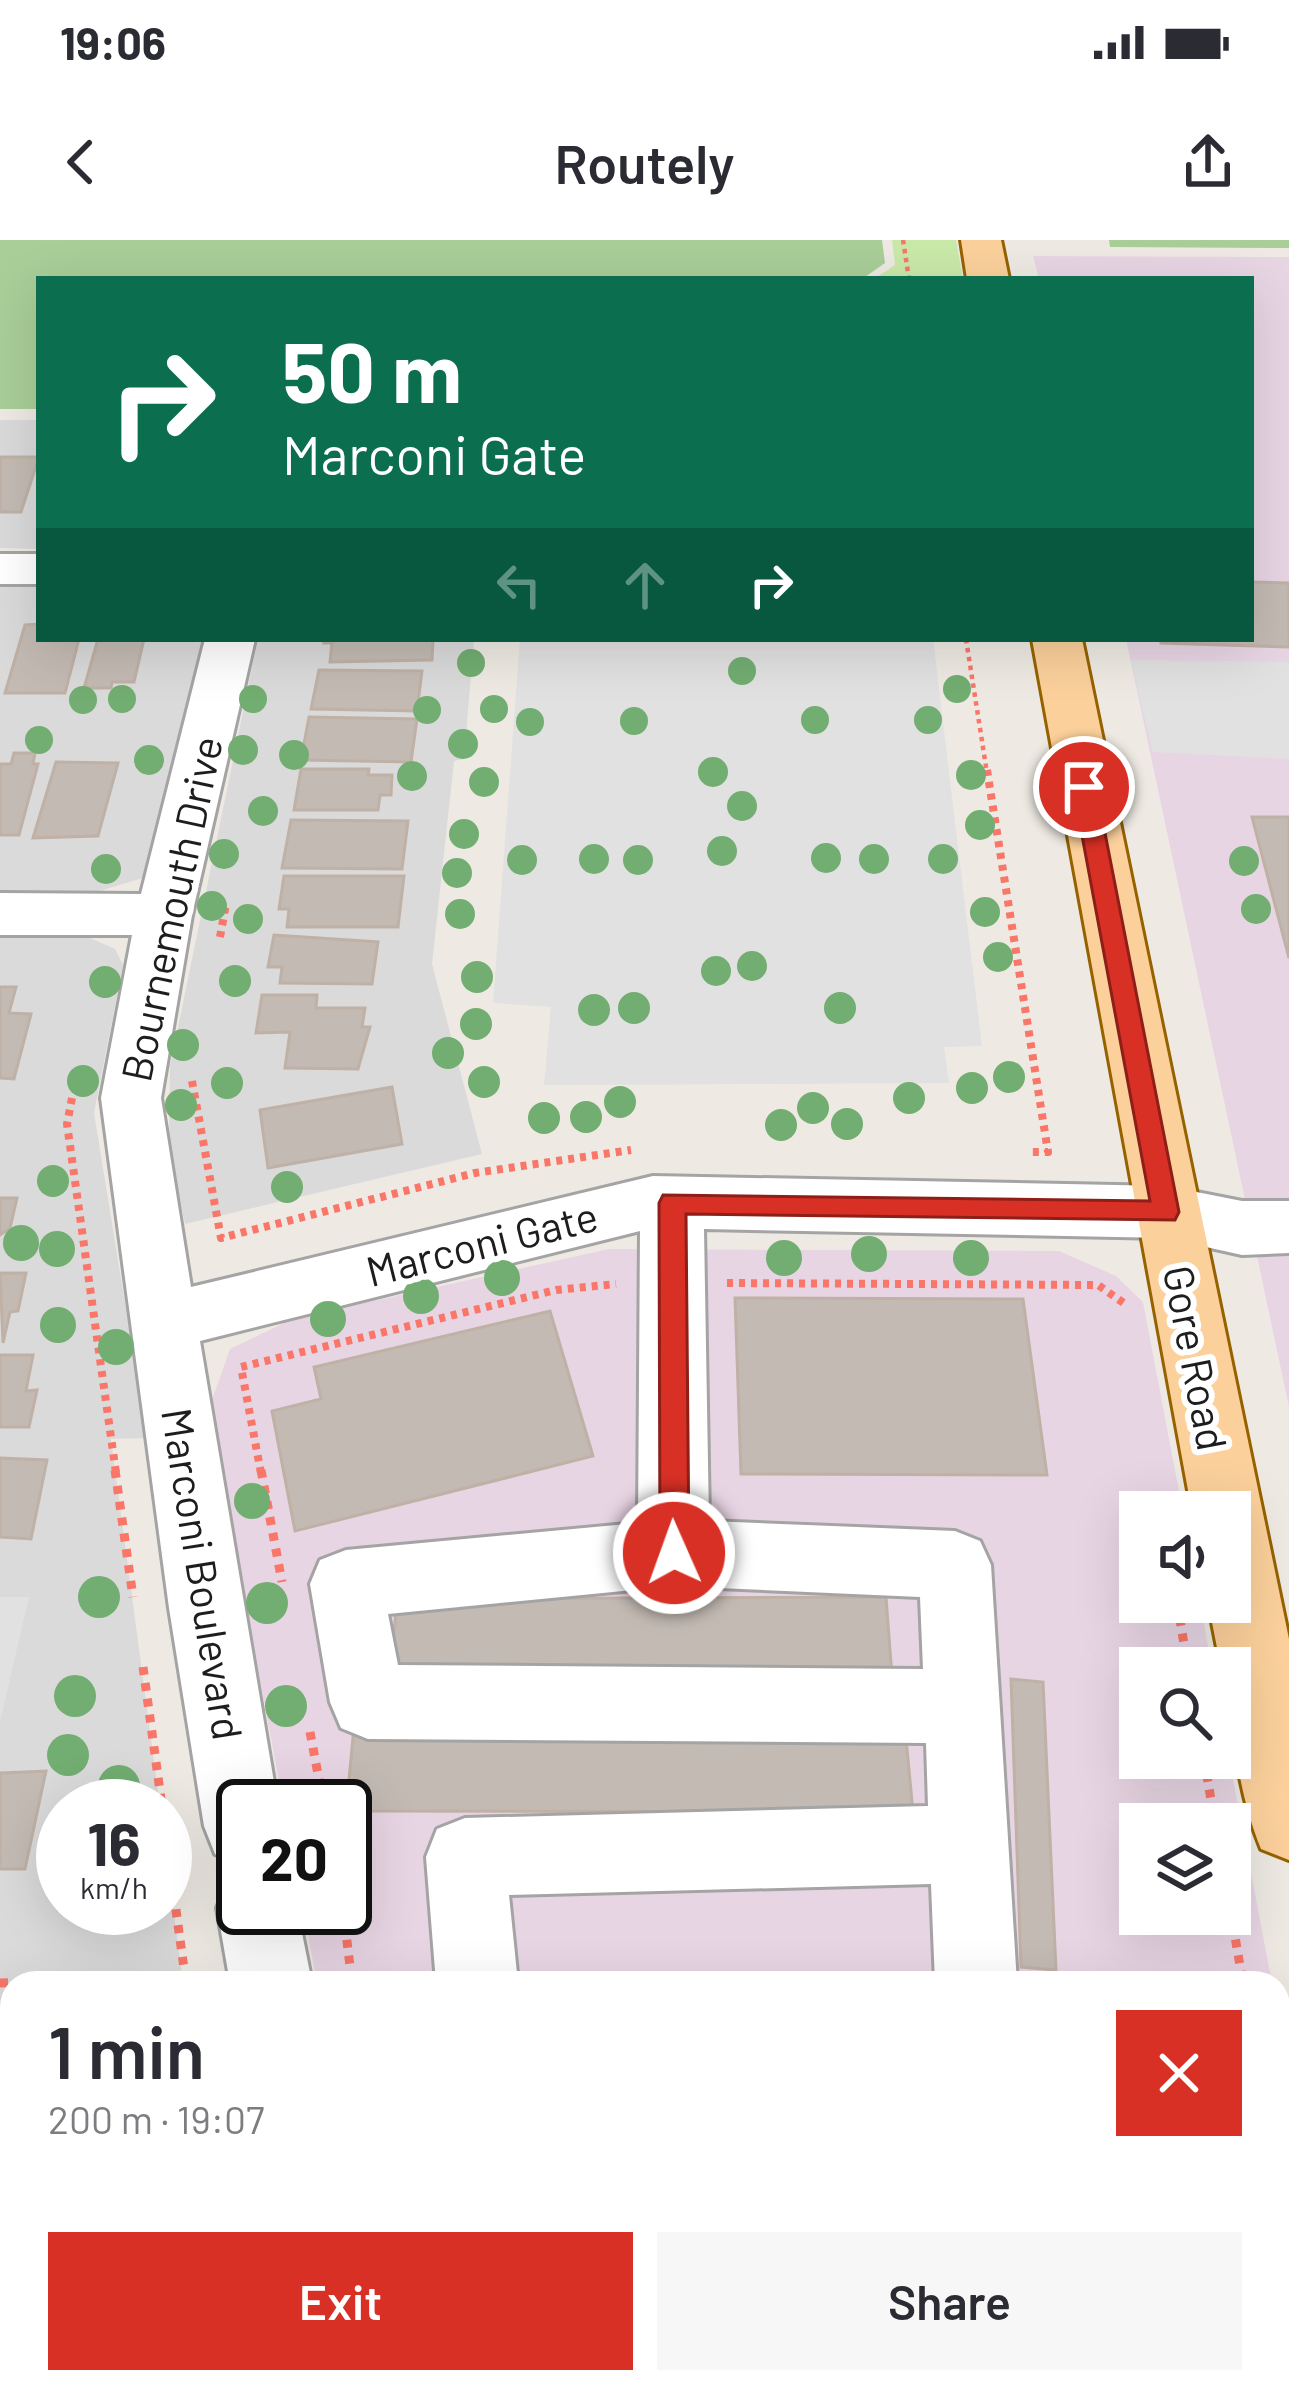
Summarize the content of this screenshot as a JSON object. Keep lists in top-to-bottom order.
{
  "streets": {
    "main road": ["Gore Road"],
    "street": ["Bournemouth Drive", "Marconi Gate", "Marconi Boulevard"]
  },
  "crossings": [
    ["Bournemouth Drive", "Marconi Gate"],
    ["Bournemouth Drive", "Marconi Boulevard"],
    ["Marconi Gate", "Gore Road"],
    ["Marconi Gate", "Marconi Boulevard"]
  ],
  "page": {
    "status": "19:06",
    "header": "Routely",
    "turn": ["50 m", "Marconi Gate"],
    "speed": "16 km/h",
    "limit": "20",
    "heading": ["1 min", "200 m · 19:07"],
    "buttons": ["Exit", "Share"]
  }
}
